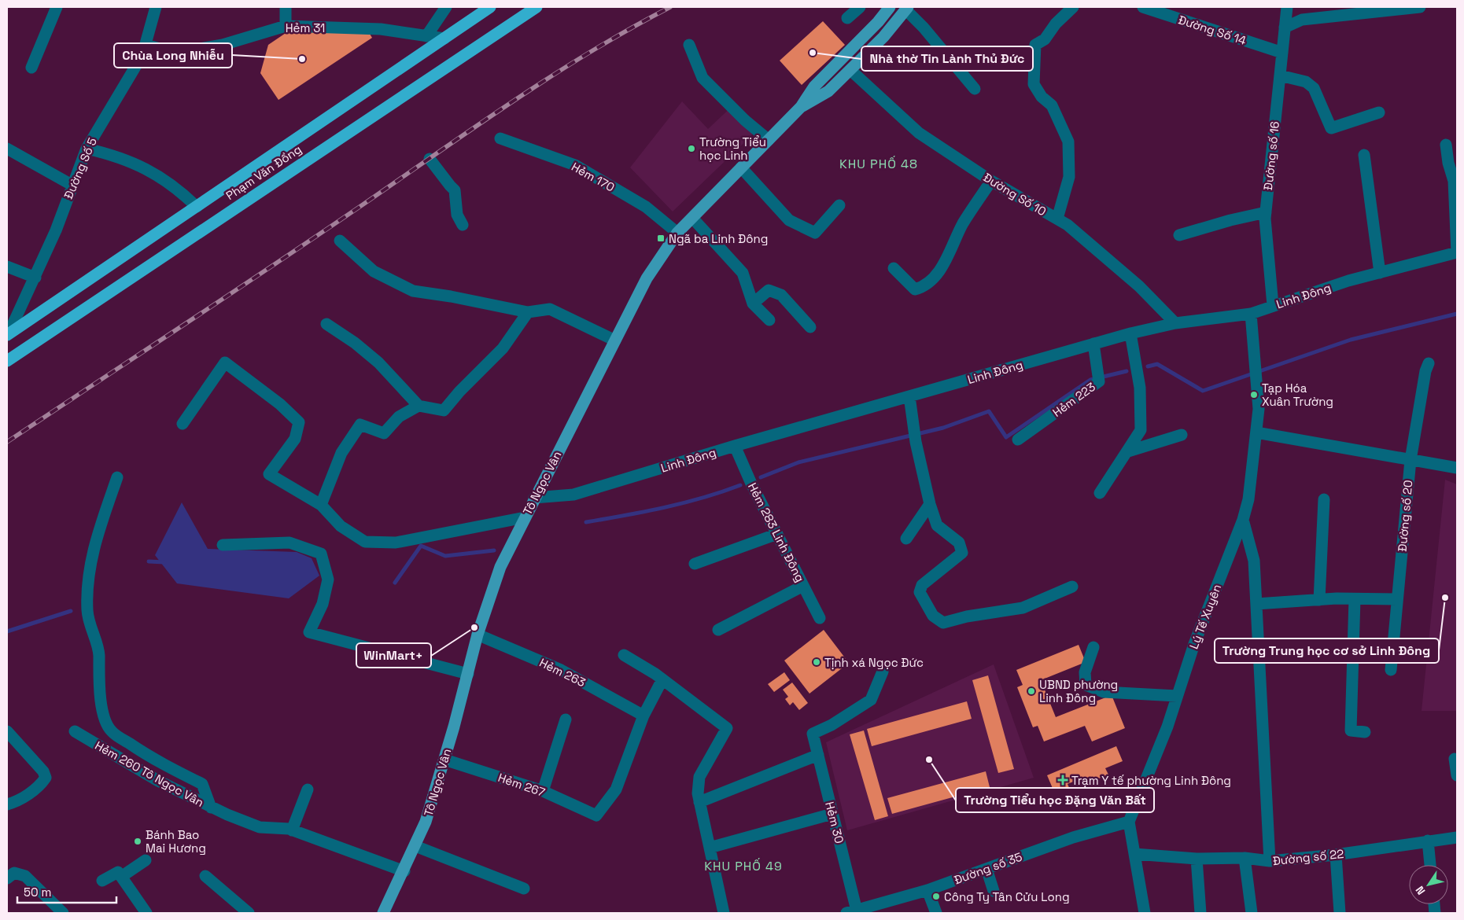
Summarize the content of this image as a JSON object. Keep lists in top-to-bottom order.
{
  "streets": {
    "highway": ["Phạm Văn Đồng"],
    "main road": ["Tô Ngọc Vân"],
    "street": [
      "Hẻm 31",
      "Đường Số 14",
      "Đường số 16",
      "Đường Số 5",
      "Hẻm 170",
      "Đường Số 10",
      "Linh Đông",
      "Hẻm 223",
      "Đường số 20",
      "Hẻm 283 Linh Đông",
      "Lý Tế Xuyên",
      "Hẻm 263",
      "Hẻm 260 Tô Ngọc Vân",
      "Hẻm 267",
      "Hẻm 30",
      "Đường số 22",
      "Đường số 35"
    ]
  },
  "crossings": [
    ["Hẻm 31", "Đường Số 5"],
    ["Hẻm 31", "Phạm Văn Đồng"],
    ["Đường Số 14", "Đường số 16"],
    ["Đường số 16", "Linh Đông"],
    ["Đường Số 5", "Phạm Văn Đồng"],
    ["Hẻm 170", "Tô Ngọc Vân"],
    ["Đường Số 10", "Linh Đông"],
    ["Đường Số 10", "Tô Ngọc Vân"],
    ["Linh Đông", "Hẻm 223"],
    ["Linh Đông", "Tô Ngọc Vân"],
    ["Linh Đông", "Hẻm 283 Linh Đông"],
    ["Linh Đông", "Lý Tế Xuyên"],
    ["Tô Ngọc Vân", "Hẻm 263"],
    ["Tô Ngọc Vân", "Hẻm 260 Tô Ngọc Vân"],
    ["Tô Ngọc Vân", "Hẻm 267"],
    ["Lý Tế Xuyên", "Đường số 35"],
    ["Hẻm 263", "Hẻm 267"],
    ["Hẻm 30", "Đường số 35"]
  ],
  "districts": ["KHU PHỐ 48", "KHU PHỐ 49"],
  "places": {
    "other": [
      "Nhà thờ Tin Lành Thủ Đức",
      "Chùa Long Nhiễu",
      "Trường Tiểu học Linh",
      "Tạp Hóa Xuân Trường",
      "Trường Trung học cơ sở Linh Đông",
      "WinMart+",
      "Tịnh xá Ngọc Đức",
      "UBND phường Linh Đông",
      "Trường Tiểu học Đặng Văn Bất",
      "Bánh Bao Mai Hương",
      "Công Ty Tân Cửu Long"
    ],
    "transit": ["Ngã ba Linh Đông"],
    "health": ["Trạm Y tế phường Linh Đông"]
  },
  "scale_bar": "50 m",
  "north": "bottom left"
}
